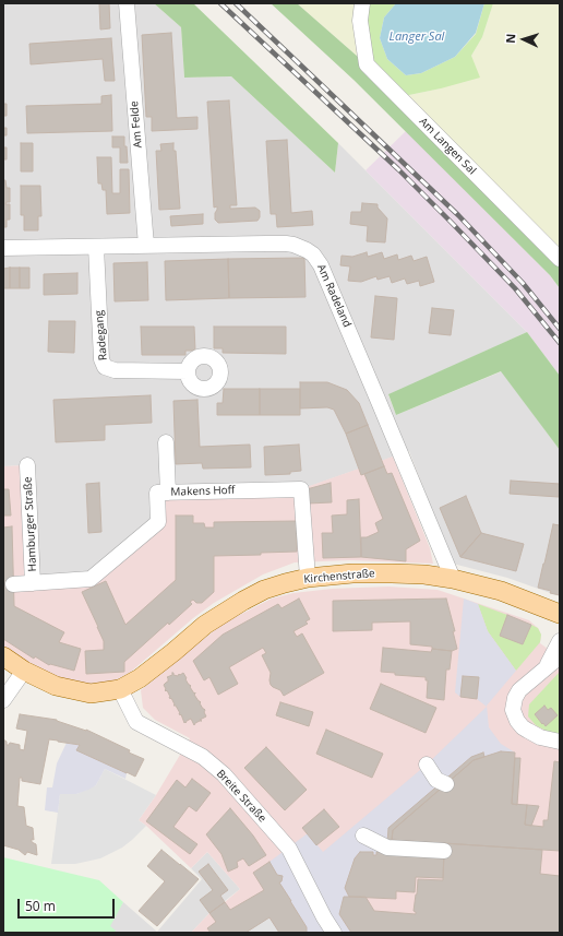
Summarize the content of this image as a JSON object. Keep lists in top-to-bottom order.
{
  "streets": {
    "main road": ["Kirchenstraße"],
    "street": [
      "Am Felde",
      "Am Langen Sal",
      "Am Radeland",
      "Radegang",
      "Makens Hoff",
      "Hamburger Straße",
      "Breite Straße"
    ]
  },
  "crossings": [
    ["Am Felde", "Am Radeland"],
    ["Am Radeland", "Radegang"],
    ["Am Radeland", "Kirchenstraße"],
    ["Makens Hoff", "Hamburger Straße"],
    ["Makens Hoff", "Kirchenstraße"],
    ["Kirchenstraße", "Breite Straße"]
  ],
  "water": ["Langer Sal"],
  "scale_bar": "50 m",
  "north": "left"
}
